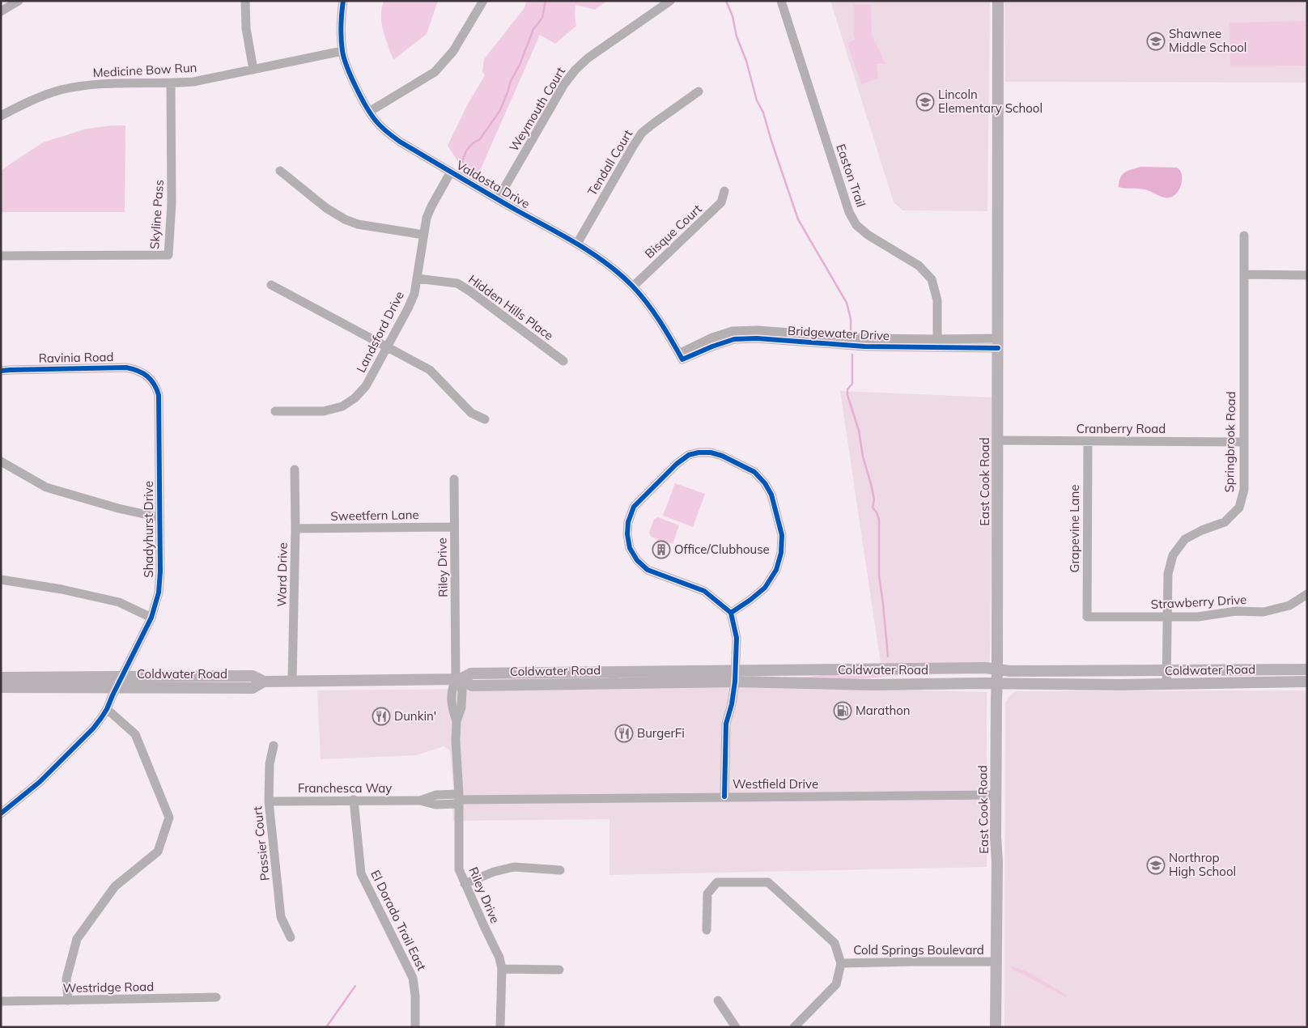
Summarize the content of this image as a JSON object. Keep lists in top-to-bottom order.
{
  "streets": {
    "main road": ["East Cook Road", "Coldwater Road"],
    "street": [
      "Medicine Bow Run",
      "Weymouth Court",
      "Tendall Court",
      "Easton Trail",
      "Valdosta Drive",
      "Skyline Pass",
      "Bisque Court",
      "Hidden Hills Place",
      "Landsford Drive",
      "Bridgewater Drive",
      "Ravinia Road",
      "Cranberry Road",
      "Springbrook Road",
      "Sweetfern Lane",
      "Grapevine Lane",
      "Shadyhurst Drive",
      "Riley Drive",
      "Ward Drive",
      "Strawberry Drive",
      "Westfield Drive",
      "Franchesca Way",
      "Passier Court",
      "El Dorado Trail East",
      "Cold Springs Boulevard",
      "Westridge Road"
    ]
  },
  "crossings": [
    ["Medicine Bow Run", "Valdosta Drive"],
    ["Medicine Bow Run", "Skyline Pass"],
    ["Weymouth Court", "Valdosta Drive"],
    ["Tendall Court", "Valdosta Drive"],
    ["Easton Trail", "Bridgewater Drive"],
    ["Valdosta Drive", "Bisque Court"],
    ["Valdosta Drive", "Landsford Drive"],
    ["Valdosta Drive", "Bridgewater Drive"],
    ["Hidden Hills Place", "Landsford Drive"],
    ["Bridgewater Drive", "East Cook Road"],
    ["Ravinia Road", "Shadyhurst Drive"],
    ["Cranberry Road", "Springbrook Road"],
    ["Cranberry Road", "East Cook Road"],
    ["Cranberry Road", "Grapevine Lane"],
    ["Springbrook Road", "Strawberry Drive"],
    ["Springbrook Road", "Coldwater Road"],
    ["East Cook Road", "Coldwater Road"],
    ["East Cook Road", "Westfield Drive"],
    ["East Cook Road", "Cold Springs Boulevard"],
    ["Sweetfern Lane", "Riley Drive"],
    ["Sweetfern Lane", "Ward Drive"],
    ["Grapevine Lane", "Strawberry Drive"],
    ["Shadyhurst Drive", "Coldwater Road"],
    ["Riley Drive", "Coldwater Road"],
    ["Riley Drive", "Westfield Drive"],
    ["Riley Drive", "Franchesca Way"],
    ["Ward Drive", "Coldwater Road"],
    ["Westfield Drive", "Franchesca Way"],
    ["Franchesca Way", "Passier Court"],
    ["Franchesca Way", "El Dorado Trail East"]
  ],
  "places": {
    "school or university": ["Shawnee Middle School", "Lincoln Elementary School", "Northrop High School"],
    "building": ["Office/Clubhouse"],
    "fuel station": ["Marathon"],
    "restaurant": ["Dunkin'", "BurgerFi"]
  }
}
